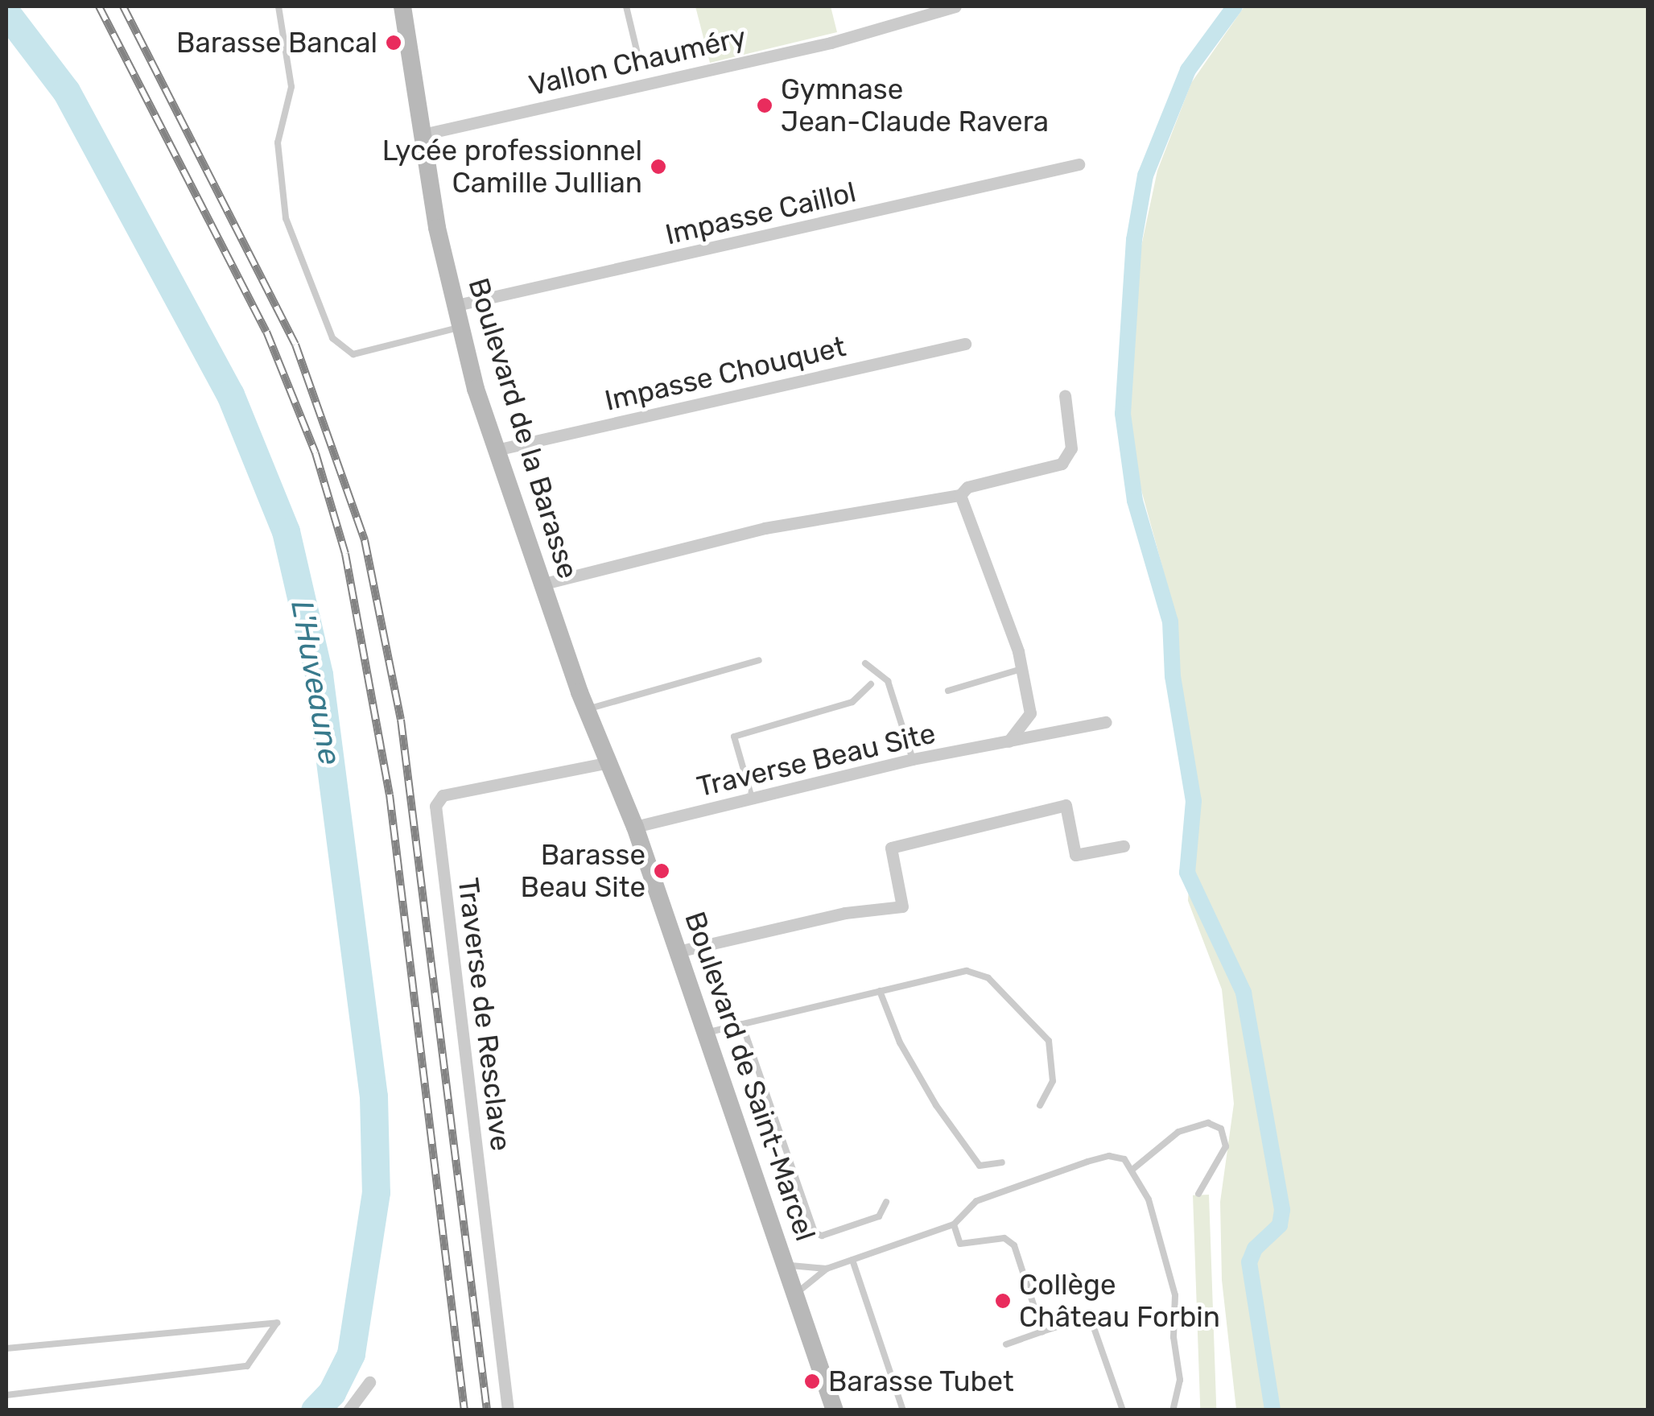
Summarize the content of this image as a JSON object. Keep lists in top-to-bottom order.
{
  "streets": {
    "street": [
      "Vallon Chauméry",
      "Impasse Caillol",
      "Impasse Chouquet",
      "Boulevard de la Barasse",
      "Traverse Beau Site",
      "Traverse de Resclave",
      "Boulevard de Saint-Marcel"
    ]
  },
  "crossings": [
    ["Vallon Chauméry", "Boulevard de la Barasse"],
    ["Impasse Caillol", "Boulevard de la Barasse"],
    ["Impasse Chouquet", "Boulevard de la Barasse"],
    ["Boulevard de la Barasse", "Traverse de Resclave"],
    ["Boulevard de la Barasse", "Boulevard de Saint-Marcel"],
    ["Traverse Beau Site", "Boulevard de Saint-Marcel"],
    ["Traverse de Resclave", "Boulevard de Saint-Marcel"]
  ],
  "water": ["L'Huveaune"],
  "places": [
    "Barasse Bancal",
    "Gymnase Jean-Claude Ravera",
    "Lycée professionnel Camille Jullian",
    "Barasse Beau Site",
    "Collège Château Forbin",
    "Barasse Tubet"
  ]
}
